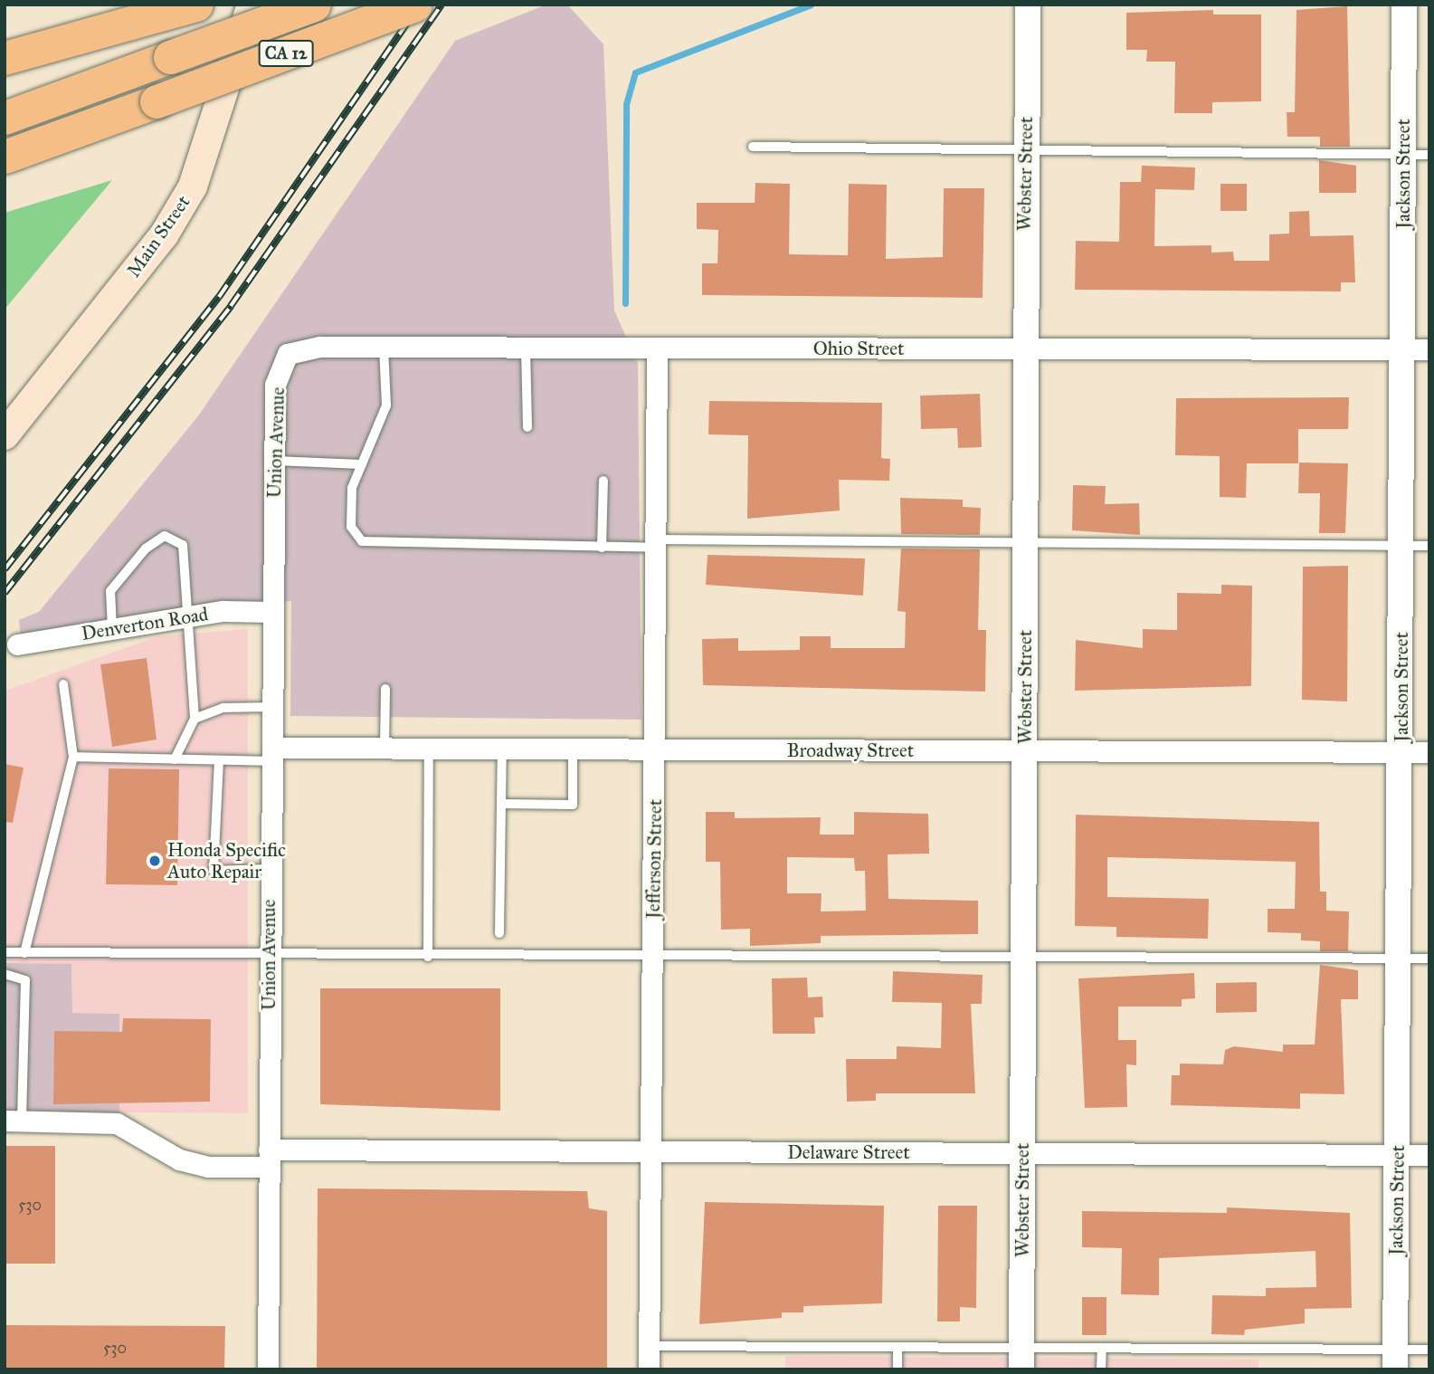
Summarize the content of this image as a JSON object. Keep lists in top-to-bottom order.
{
  "streets": {
    "highway": ["CA 12"],
    "main road": ["Main Street"],
    "street": [
      "Webster Street",
      "Jackson Street",
      "Ohio Street",
      "Union Avenue",
      "Denverton Road",
      "Broadway Street",
      "Jefferson Street",
      "Delaware Street"
    ]
  },
  "crossings": [
    ["Webster Street", "Ohio Street"],
    ["Webster Street", "Broadway Street"],
    ["Webster Street", "Delaware Street"],
    ["Jackson Street", "Ohio Street"],
    ["Jackson Street", "Broadway Street"],
    ["Jackson Street", "Delaware Street"],
    ["Ohio Street", "Union Avenue"],
    ["Ohio Street", "Jefferson Street"],
    ["Union Avenue", "Denverton Road"],
    ["Union Avenue", "Broadway Street"],
    ["Union Avenue", "Delaware Street"],
    ["Broadway Street", "Jefferson Street"],
    ["Jefferson Street", "Delaware Street"]
  ],
  "places": ["Honda Specific Auto Repair"],
  "house_numbers": ["530", "530"]
}
